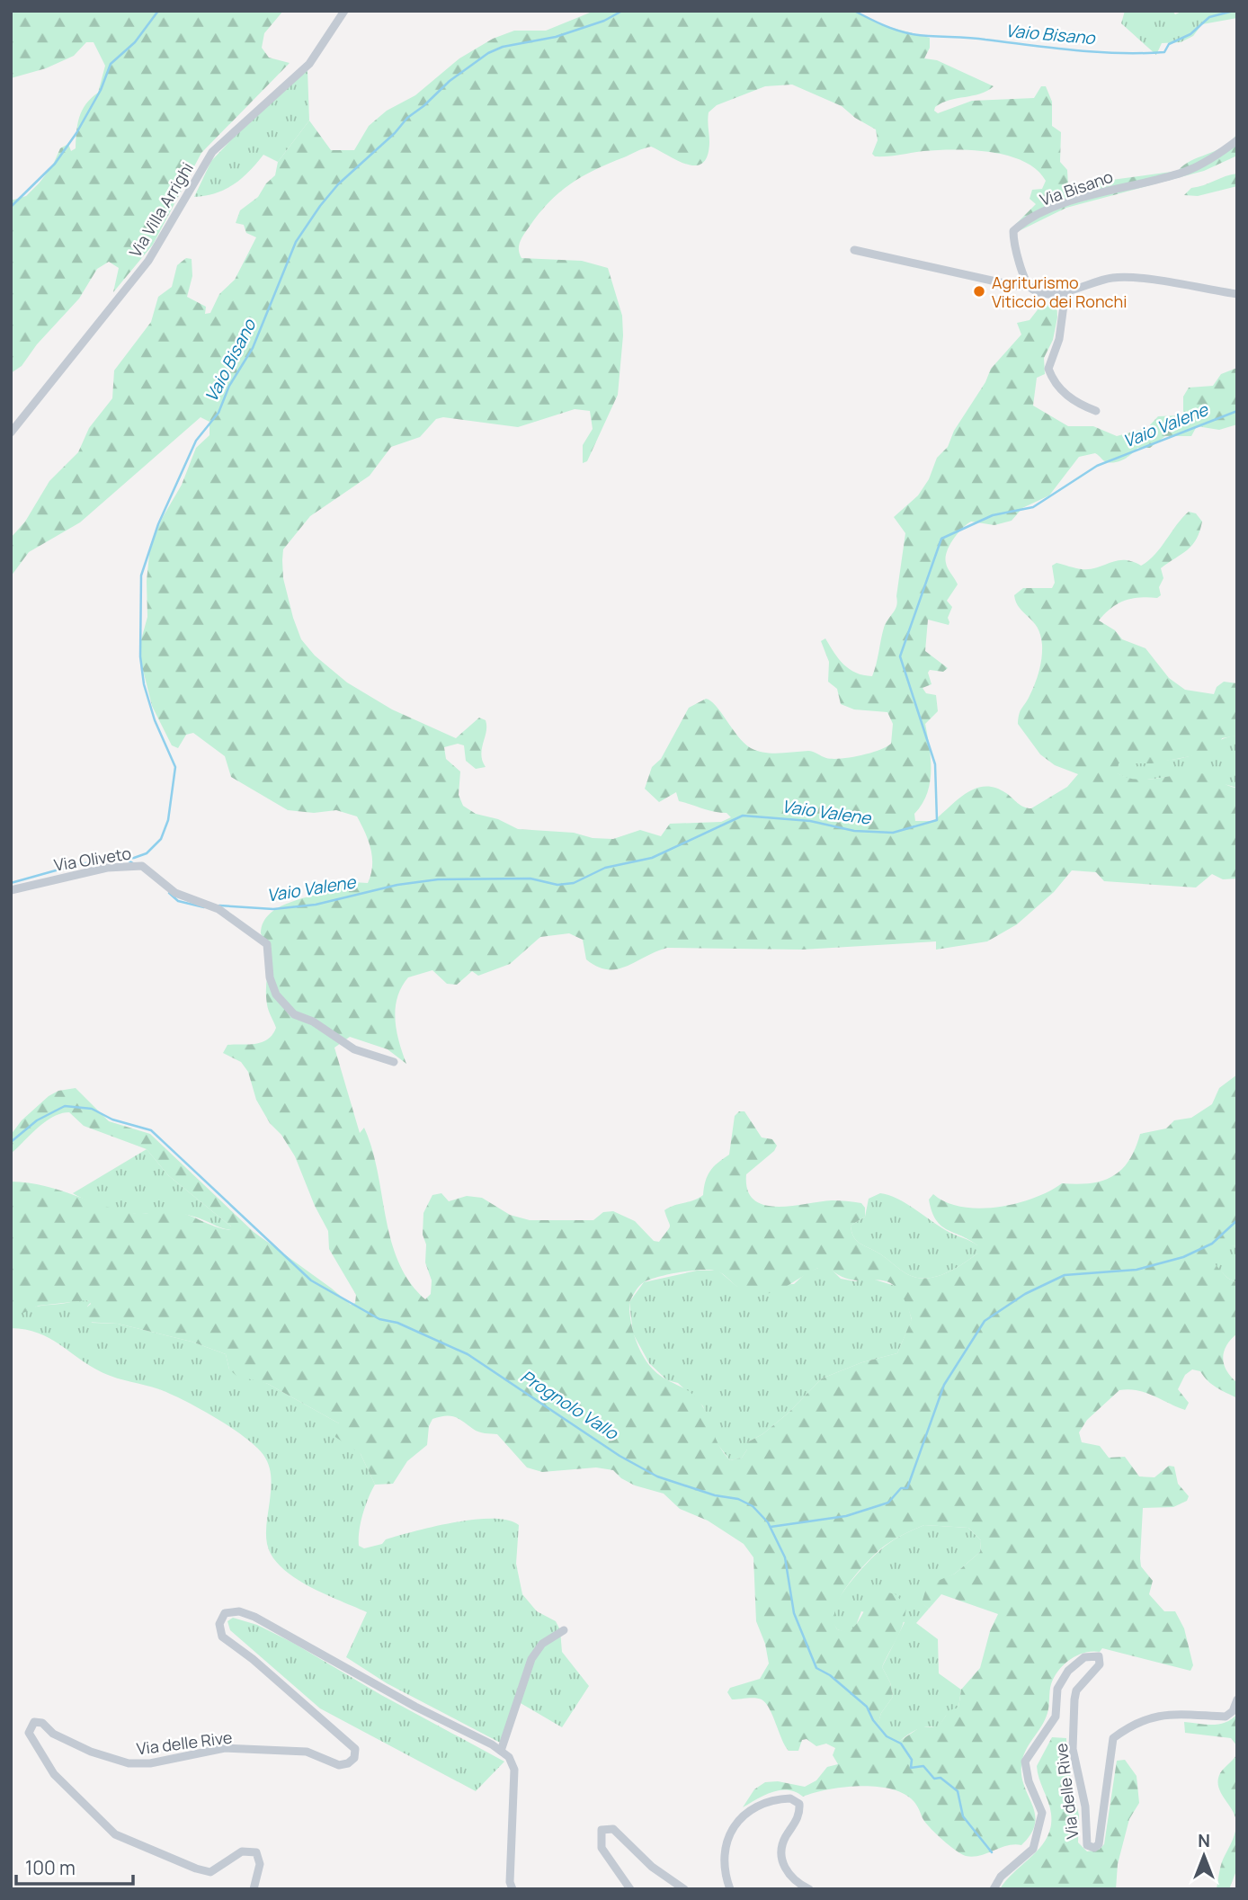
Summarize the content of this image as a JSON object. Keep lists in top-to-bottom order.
{
  "streets": {
    "street": [
      "Via Bisano",
      "Via Villa Arrighi",
      "Via Oliveto",
      "Via delle Rive"
    ]
  },
  "water": ["Vaio Bisano", "Vaio Valene", "Prognolo Vallo"],
  "places": ["Agriturismo Viticcio dei Ronchi"],
  "scale_bar": "100 m",
  "north": "top"
}
